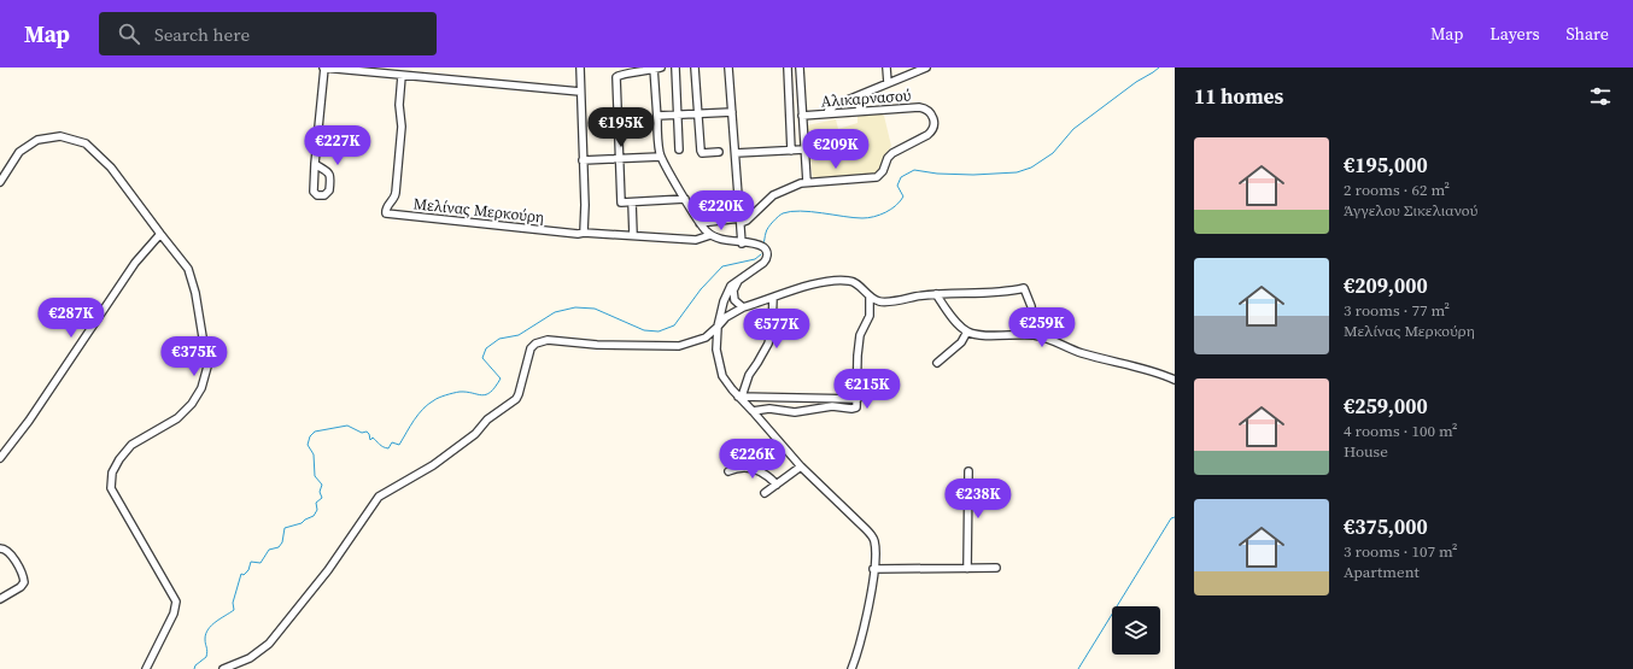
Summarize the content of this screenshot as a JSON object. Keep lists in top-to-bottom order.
{
  "streets": {
    "street": ["Αλικαρνασού", "Μελίνας Μερκούρη"]
  },
  "page": {
    "header": "Map",
    "search": "Search here",
    "nav": ["Map", "Layers", "Share"],
    "heading": "11 homes",
    "price": [
      "€195K",
      "€227K",
      "€209K",
      "€220K",
      "€287K",
      "€259K",
      "€577K",
      "€375K",
      "€215K",
      "€226K",
      "€238K"
    ],
    "list": [
      {
        "name": "€195,000",
        "note": "2 rooms · 62 m² · Άγγελου Σικελιανού"
      },
      {
        "name": "€209,000",
        "note": "3 rooms · 77 m² · Μελίνας Μερκούρη"
      },
      {
        "name": "€259,000",
        "note": "4 rooms · 100 m² · House"
      },
      {
        "name": "€375,000",
        "note": "3 rooms · 107 m² · Apartment"
      }
    ]
  }
}
